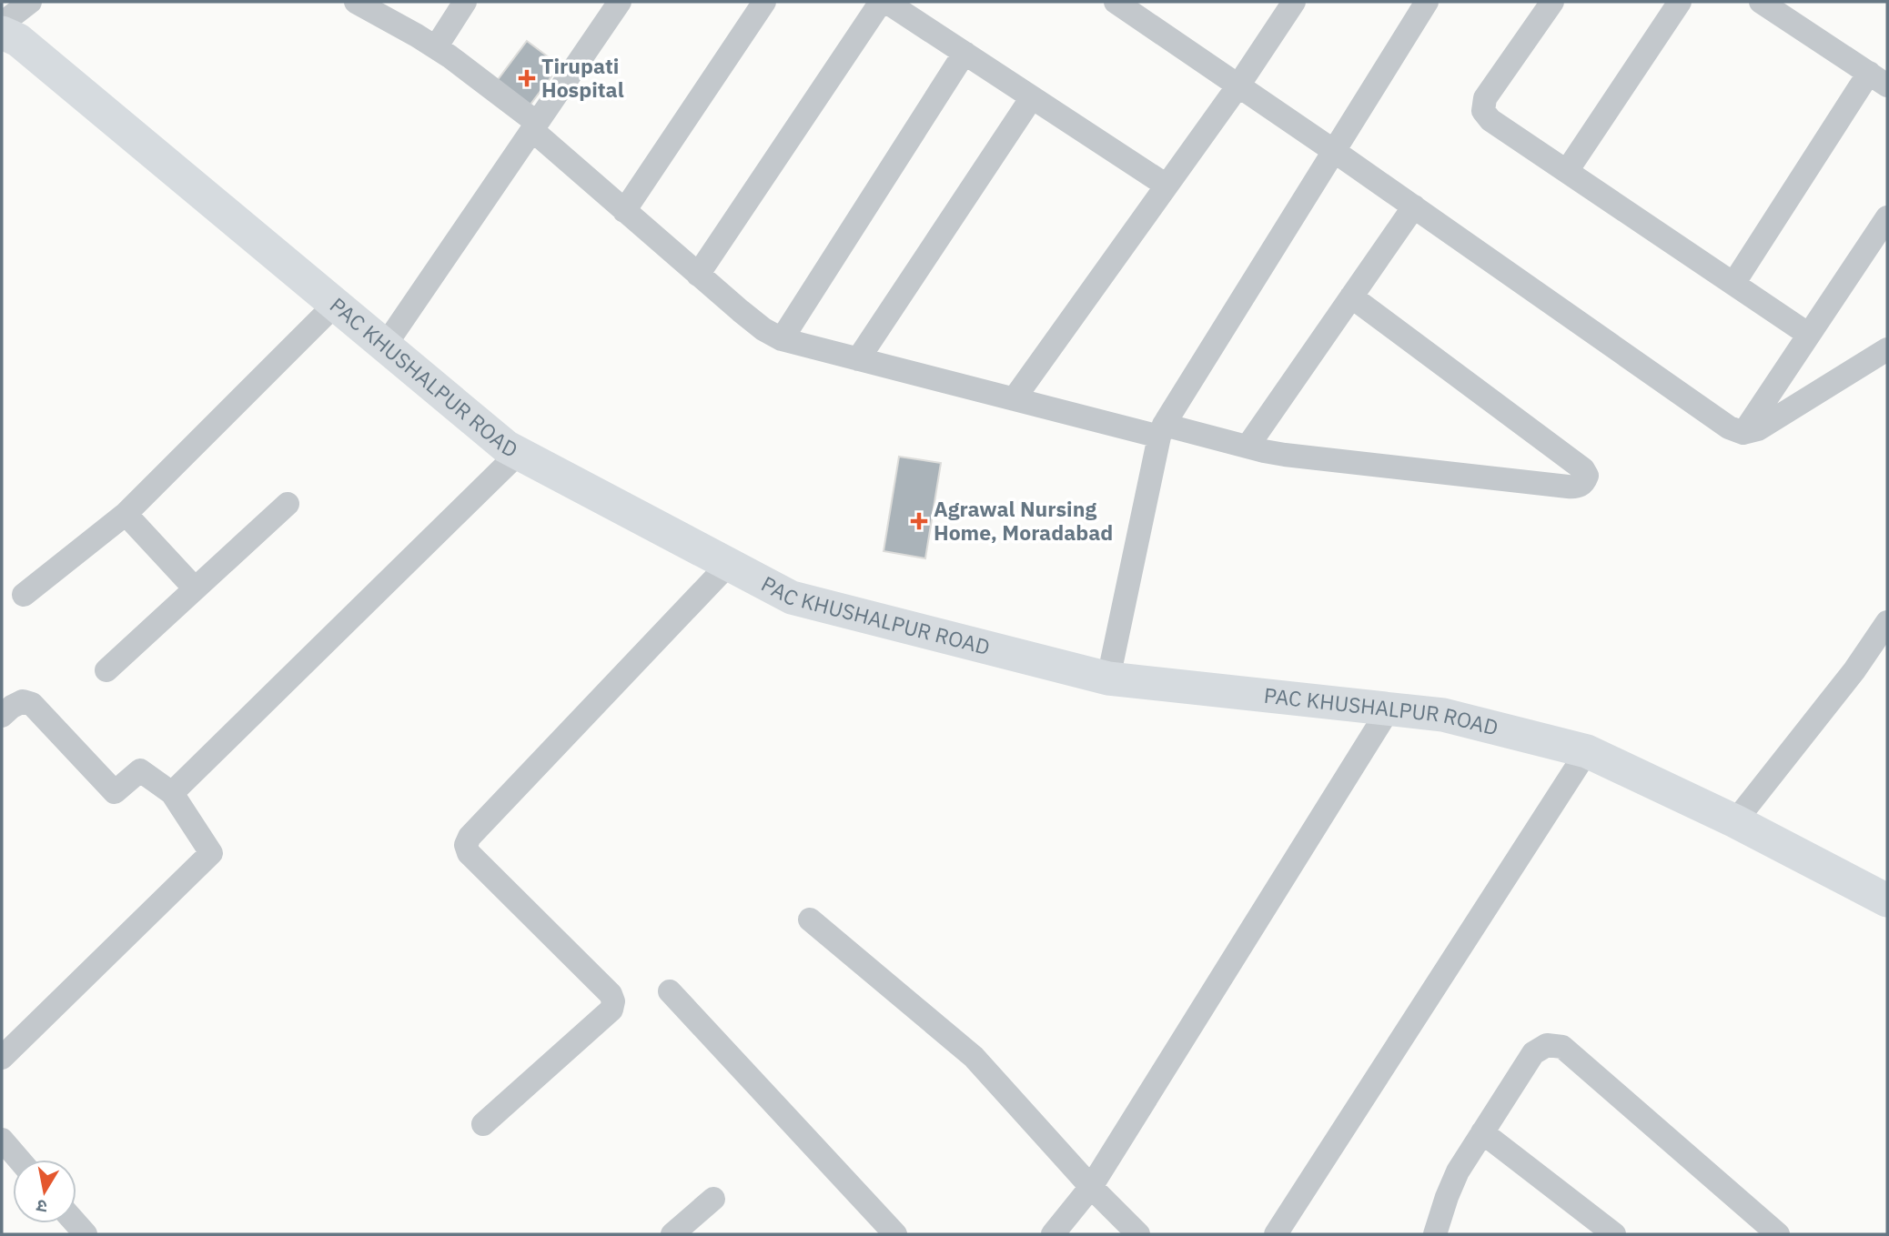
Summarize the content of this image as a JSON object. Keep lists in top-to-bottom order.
{
  "streets": {
    "main road": ["PAC KHUSHALPUR ROAD"]
  },
  "places": {
    "health": ["Tirupati Hospital", "Agrawal Nursing Home, Moradabad"]
  },
  "north": "bottom"
}
